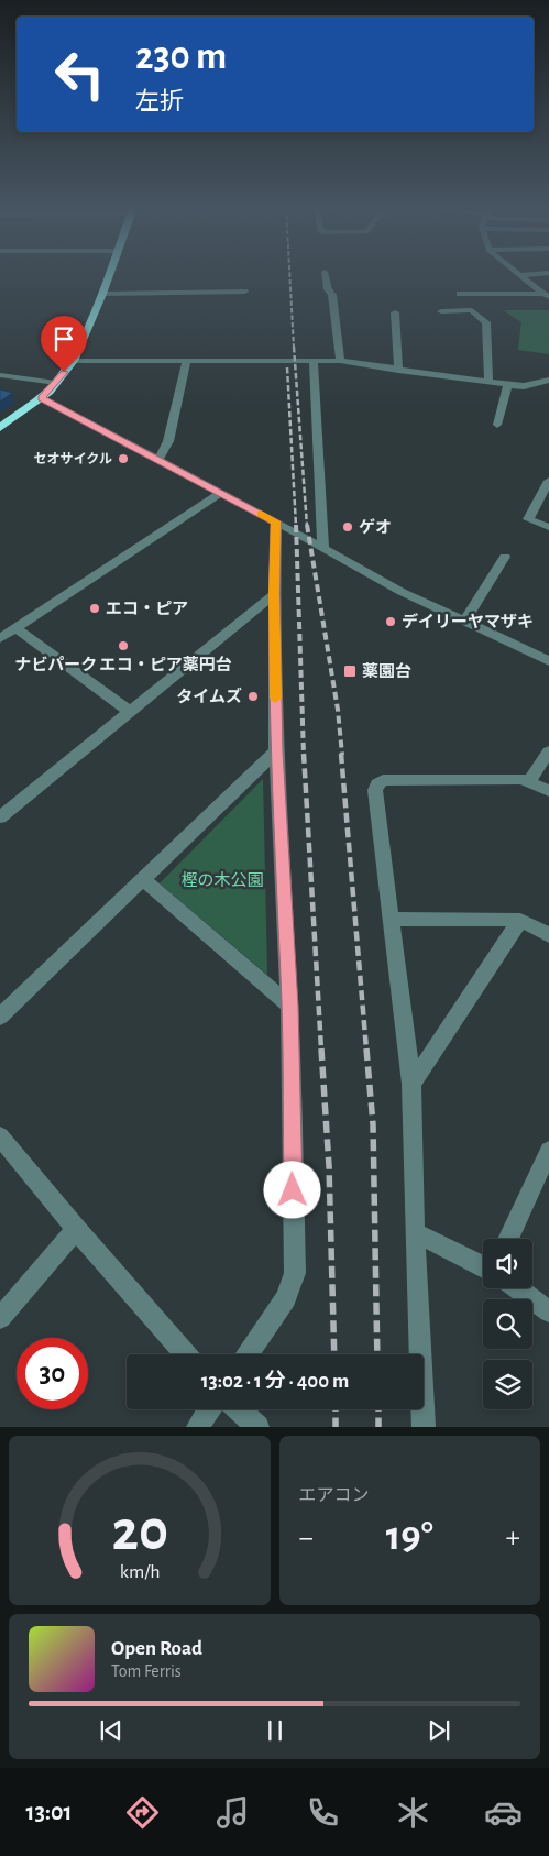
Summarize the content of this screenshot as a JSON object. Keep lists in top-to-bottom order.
{
  "parks": ["樫の木公園"],
  "places": {
    "other": [
      "セオサイクル",
      "ゲオ",
      "エコ・ピア",
      "デイリーヤマザキ",
      "ナビパーク エコ・ピア薬円台",
      "タイムズ"
    ],
    "transit": ["薬園台"]
  },
  "page": {
    "turn": ["230 m", "左折"],
    "limit": "30",
    "trip": "13:02 · 1 分 · 400 m",
    "tile": "エアコン",
    "heat": ["−", "19°", "+"],
    "song": ["Open Road", "Tom Ferris"],
    "tabs": "13:01",
    "gauge": ["20", "km/h"]
  }
}
